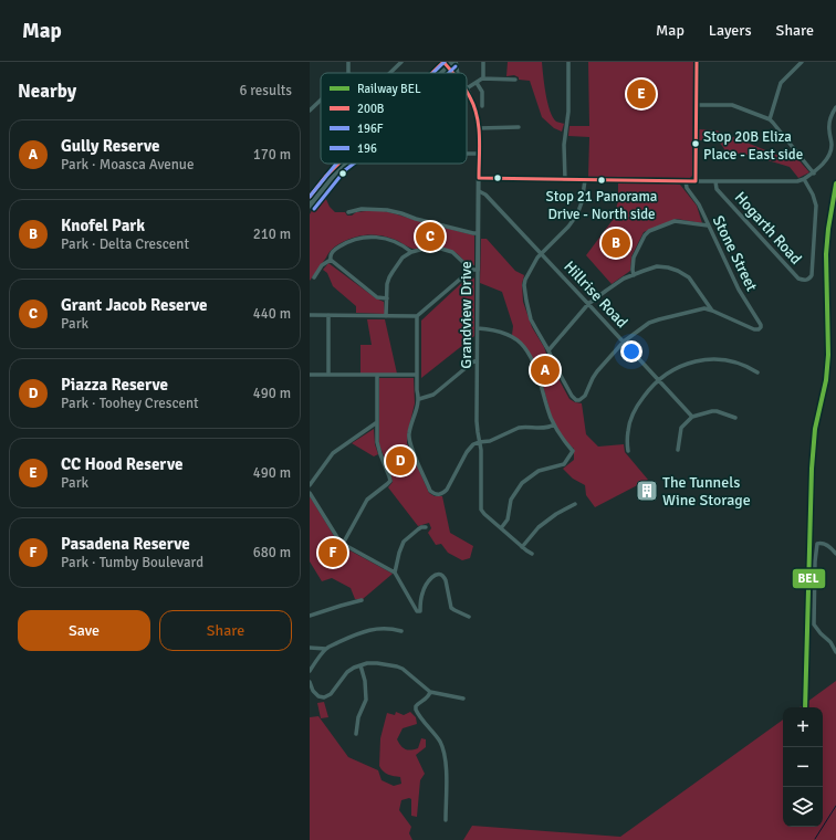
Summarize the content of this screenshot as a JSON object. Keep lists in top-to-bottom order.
{
  "streets": {
    "street": [
      "Hogarth Road",
      "Stone Street",
      "Hillrise Road",
      "Grandview Drive"
    ]
  },
  "crossings": [
    ["Hillrise Road", "Grandview Drive"]
  ],
  "places": {
    "other": ["Stop 20B Eliza Place - East side", "Stop 21 Panorama Drive - North side"],
    "building": ["The Tunnels Wine Storage"]
  },
  "lines": [
    "transit line 200B",
    "transit line 196",
    "transit line 196F",
    "rail line BEL"
  ],
  "legend": [
    "Railway BEL",
    "200B",
    "196F",
    "196"
  ],
  "page": {
    "header": "Map",
    "nav": ["Map", "Layers", "Share"],
    "heading": ["Nearby", "6 results"],
    "pins": [
      "E",
      "C",
      "B",
      "A",
      "D",
      "F"
    ],
    "list": [
      {
        "mark": "A",
        "name": "Gully Reserve",
        "note": "Park · Moasca Avenue",
        "value": "170 m"
      },
      {
        "mark": "B",
        "name": "Knofel Park",
        "note": "Park · Delta Crescent",
        "value": "210 m"
      },
      {
        "mark": "C",
        "name": "Grant Jacob Reserve",
        "note": "Park",
        "value": "440 m"
      },
      {
        "mark": "D",
        "name": "Piazza Reserve",
        "note": "Park · Toohey Crescent",
        "value": "490 m"
      },
      {
        "mark": "E",
        "name": "CC Hood Reserve",
        "note": "Park",
        "value": "490 m"
      },
      {
        "mark": "F",
        "name": "Pasadena Reserve",
        "note": "Park · Tumby Boulevard",
        "value": "680 m"
      }
    ],
    "buttons": ["Save", "Share"],
    "map_buttons": ["+", "−"]
  }
}
